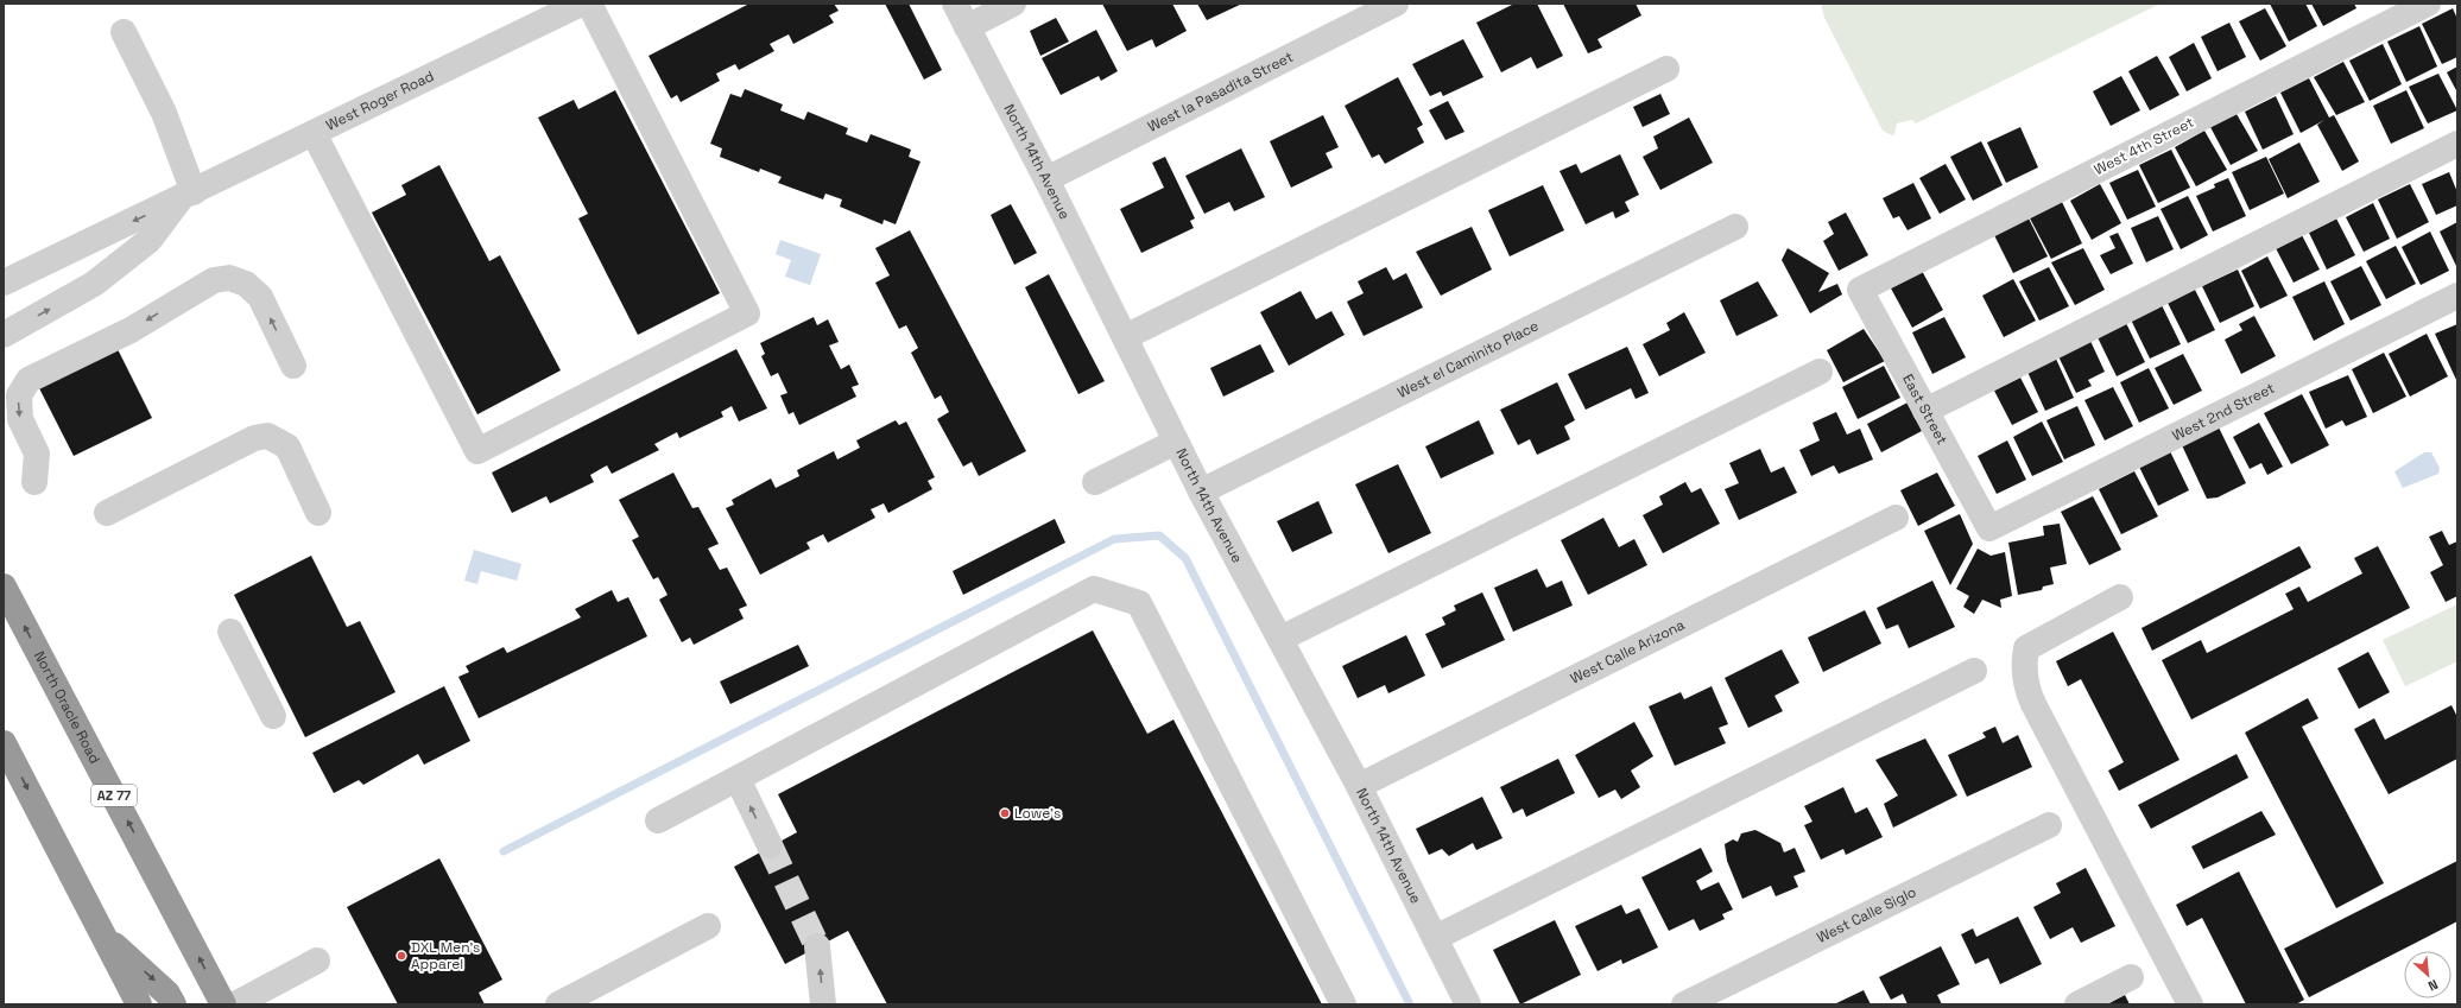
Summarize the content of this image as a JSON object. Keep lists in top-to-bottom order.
{
  "streets": {
    "highway": ["North Oracle Road", "AZ 77"],
    "street": [
      "West la Pasadita Street",
      "West Roger Road",
      "West 4th Street",
      "North 14th Avenue",
      "West el Caminito Place",
      "East Street",
      "West 2nd Street",
      "West Calle Arizona",
      "West Calle Siglo"
    ]
  },
  "crossings": [
    ["West la Pasadita Street", "North 14th Avenue"],
    ["West 4th Street", "East Street"],
    ["North 14th Avenue", "West el Caminito Place"],
    ["North 14th Avenue", "West Calle Arizona"],
    ["East Street", "West 2nd Street"]
  ],
  "places": ["Lowe's", "DXL Men's Apparel"],
  "north": "bottom right"
}
